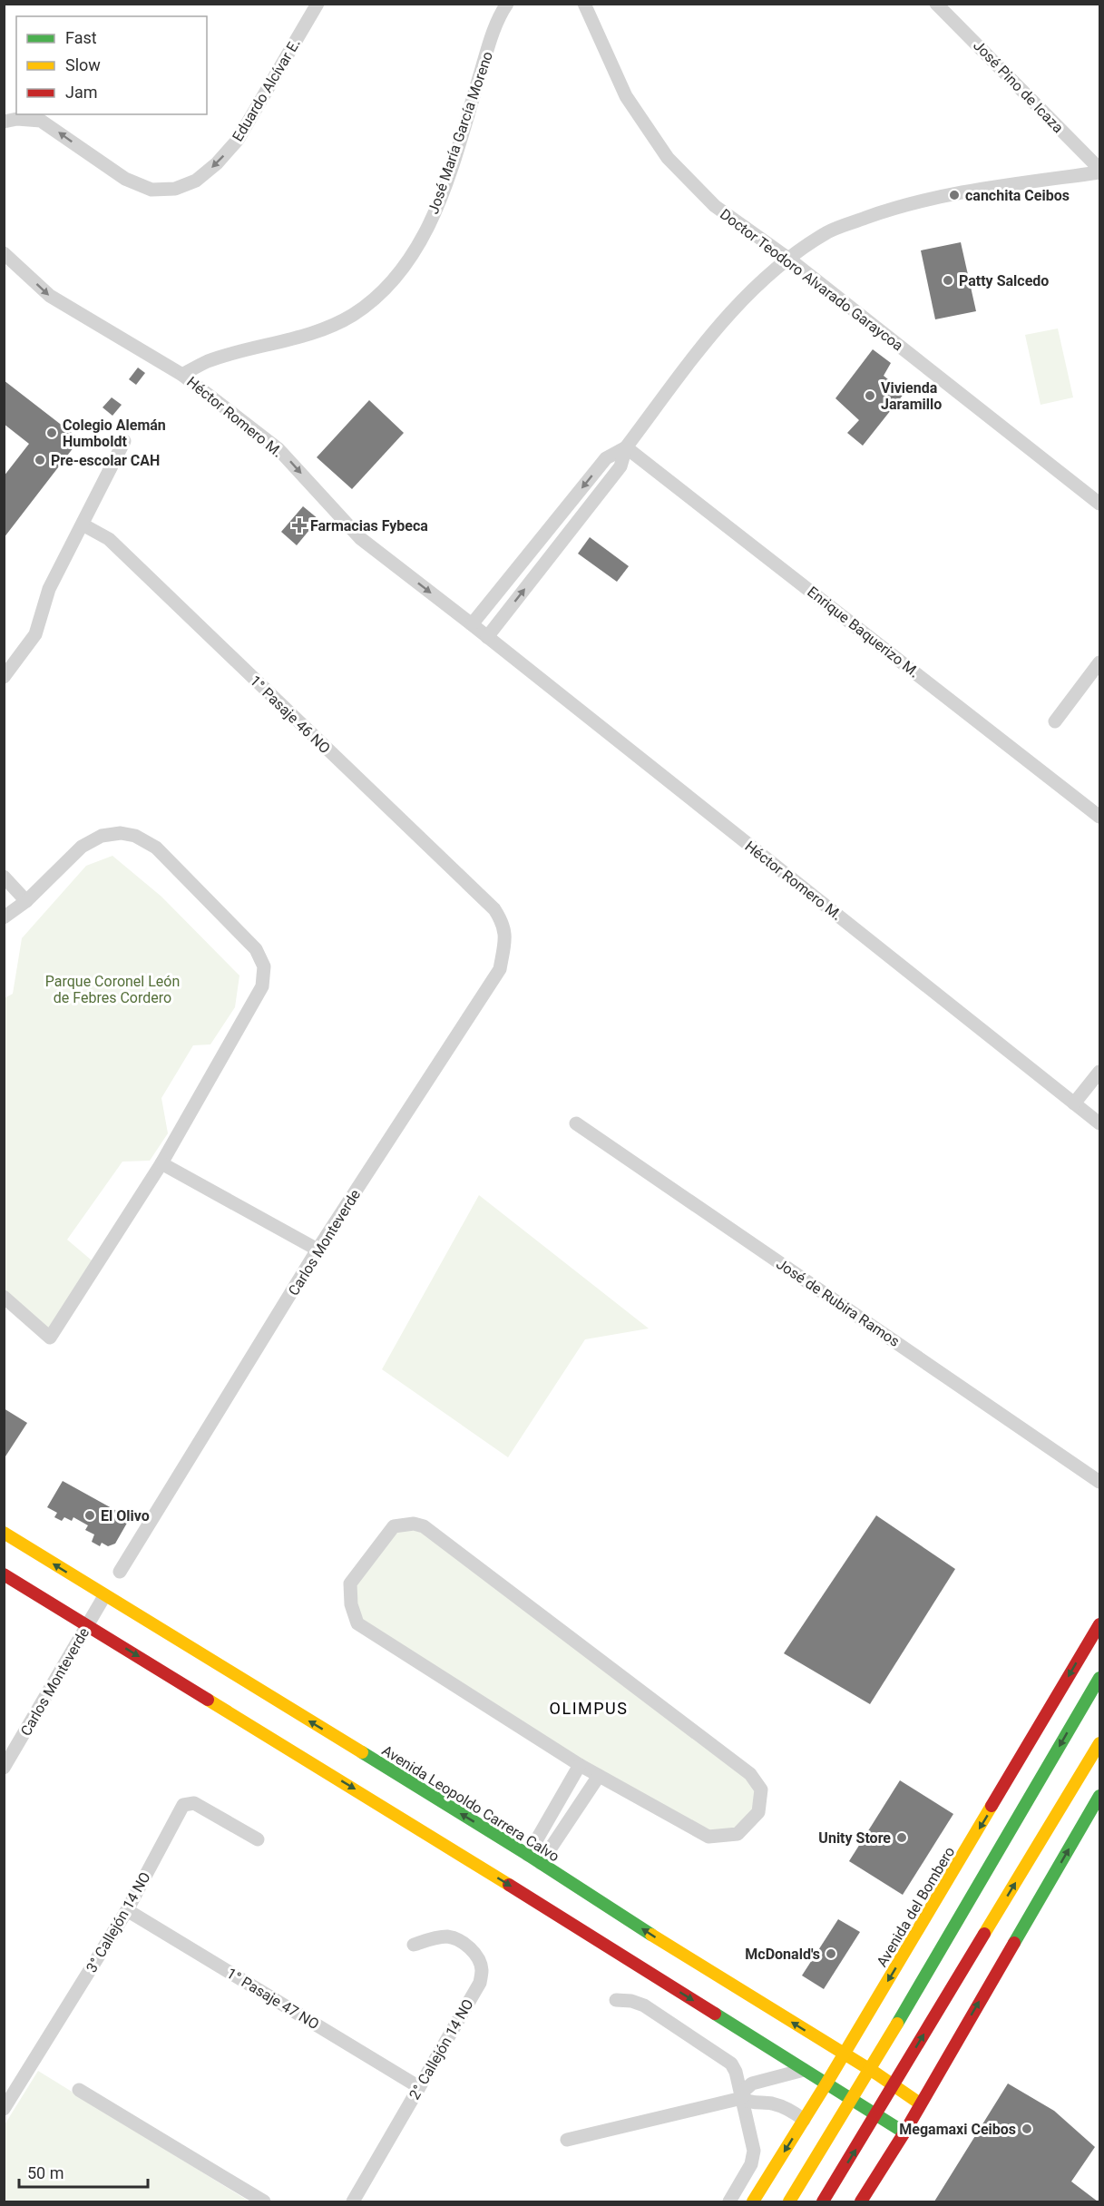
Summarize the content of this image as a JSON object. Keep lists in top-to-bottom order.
{
  "streets": {
    "main road": ["Avenida Leopoldo Carrera Calvo", "Avenida del Bombero"],
    "street": [
      "José Pino de Icaza",
      "Eduardo Alcívar E.",
      "José María García Moreno",
      "Doctor Teodoro Alvarado Garaycoa",
      "Héctor Romero M.",
      "Enrique Baquerizo M.",
      "1° Pasaje 46 NO",
      "Carlos Monteverde",
      "José de Rubira Ramos",
      "3° Callejón 14 NO",
      "1° Pasaje 47 NO",
      "2° Callejón 14 NO"
    ]
  },
  "crossings": [
    ["José María García Moreno", "Héctor Romero M."],
    ["1° Pasaje 46 NO", "Carlos Monteverde"],
    ["Carlos Monteverde", "Avenida Leopoldo Carrera Calvo"],
    ["Avenida Leopoldo Carrera Calvo", "Avenida del Bombero"],
    ["3° Callejón 14 NO", "1° Pasaje 47 NO"],
    ["1° Pasaje 47 NO", "2° Callejón 14 NO"]
  ],
  "one_way": ["Héctor Romero M."],
  "districts": ["OLIMPUS"],
  "parks": ["Parque Coronel León de Febres Cordero"],
  "places": {
    "other": [
      "canchita Ceibos",
      "Patty Salcedo",
      "Vivienda Jaramillo",
      "Colegio Alemán Humboldt",
      "Pre-escolar CAH",
      "El Olivo",
      "Unity Store",
      "McDonald's",
      "Megamaxi Ceibos"
    ],
    "health": ["Farmacias Fybeca"]
  },
  "legend": ["Fast", "Slow", "Jam"],
  "scale_bar": "50 m"
}
